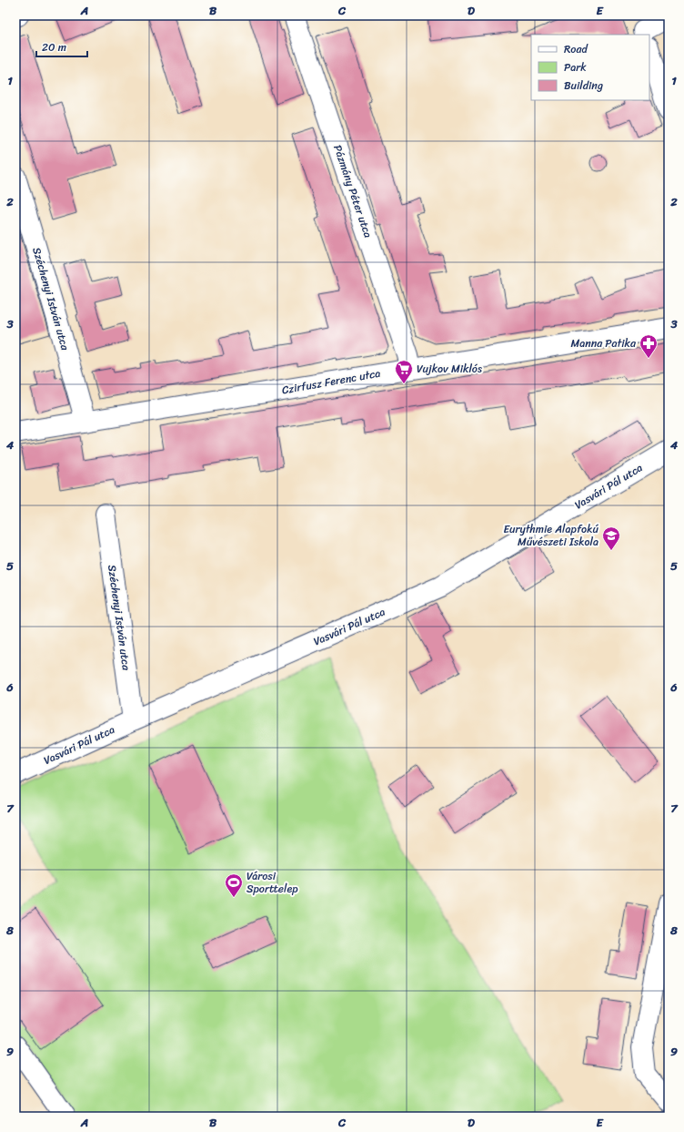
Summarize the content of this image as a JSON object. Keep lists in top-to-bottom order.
{
  "streets": {
    "street": [
      "Pázmány Péter utca",
      "Széchenyi István utca",
      "Czirfusz Ferenc utca",
      "Vasvári Pál utca"
    ]
  },
  "crossings": [
    ["Pázmány Péter utca", "Czirfusz Ferenc utca"],
    ["Széchenyi István utca", "Czirfusz Ferenc utca"],
    ["Széchenyi István utca", "Vasvári Pál utca"]
  ],
  "places": {
    "pharmacy": ["Manna Patika"],
    "supermarket": ["Vujkov Miklós"],
    "school or university": ["Eurythmie Alapfokú Művészeti Iskola"],
    "sports": ["Városi Sporttelep"]
  },
  "legend": ["Road", "Park", "Building"],
  "scale_bar": "20 m",
  "grid": {
    "columns": [
      "A",
      "B",
      "C",
      "D",
      "E"
    ],
    "rows": [
      "1",
      "2",
      "3",
      "4",
      "5",
      "6",
      "7",
      "8",
      "9"
    ]
  }
}
